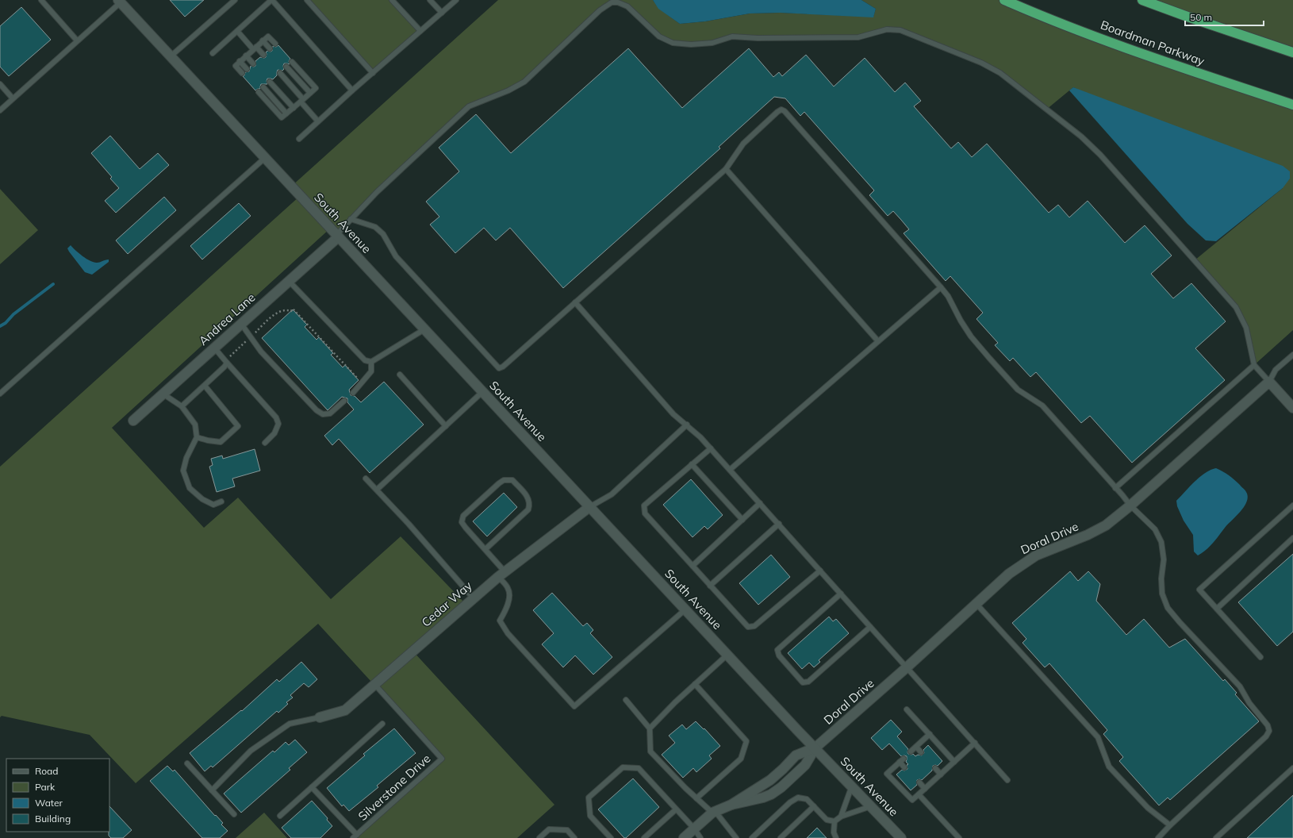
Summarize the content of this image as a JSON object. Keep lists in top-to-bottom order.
{
  "streets": {
    "highway": ["Boardman Parkway"],
    "street": [
      "South Avenue",
      "Andrea Lane",
      "Doral Drive",
      "Cedar Way"
    ],
    "lane": ["Silverstone Drive"]
  },
  "crossings": [
    ["South Avenue", "Andrea Lane"],
    ["South Avenue", "Doral Drive"],
    ["South Avenue", "Cedar Way"],
    ["Cedar Way", "Silverstone Drive"]
  ],
  "legend": [
    "Road",
    "Park",
    "Water",
    "Building"
  ],
  "scale_bar": "50 m"
}
